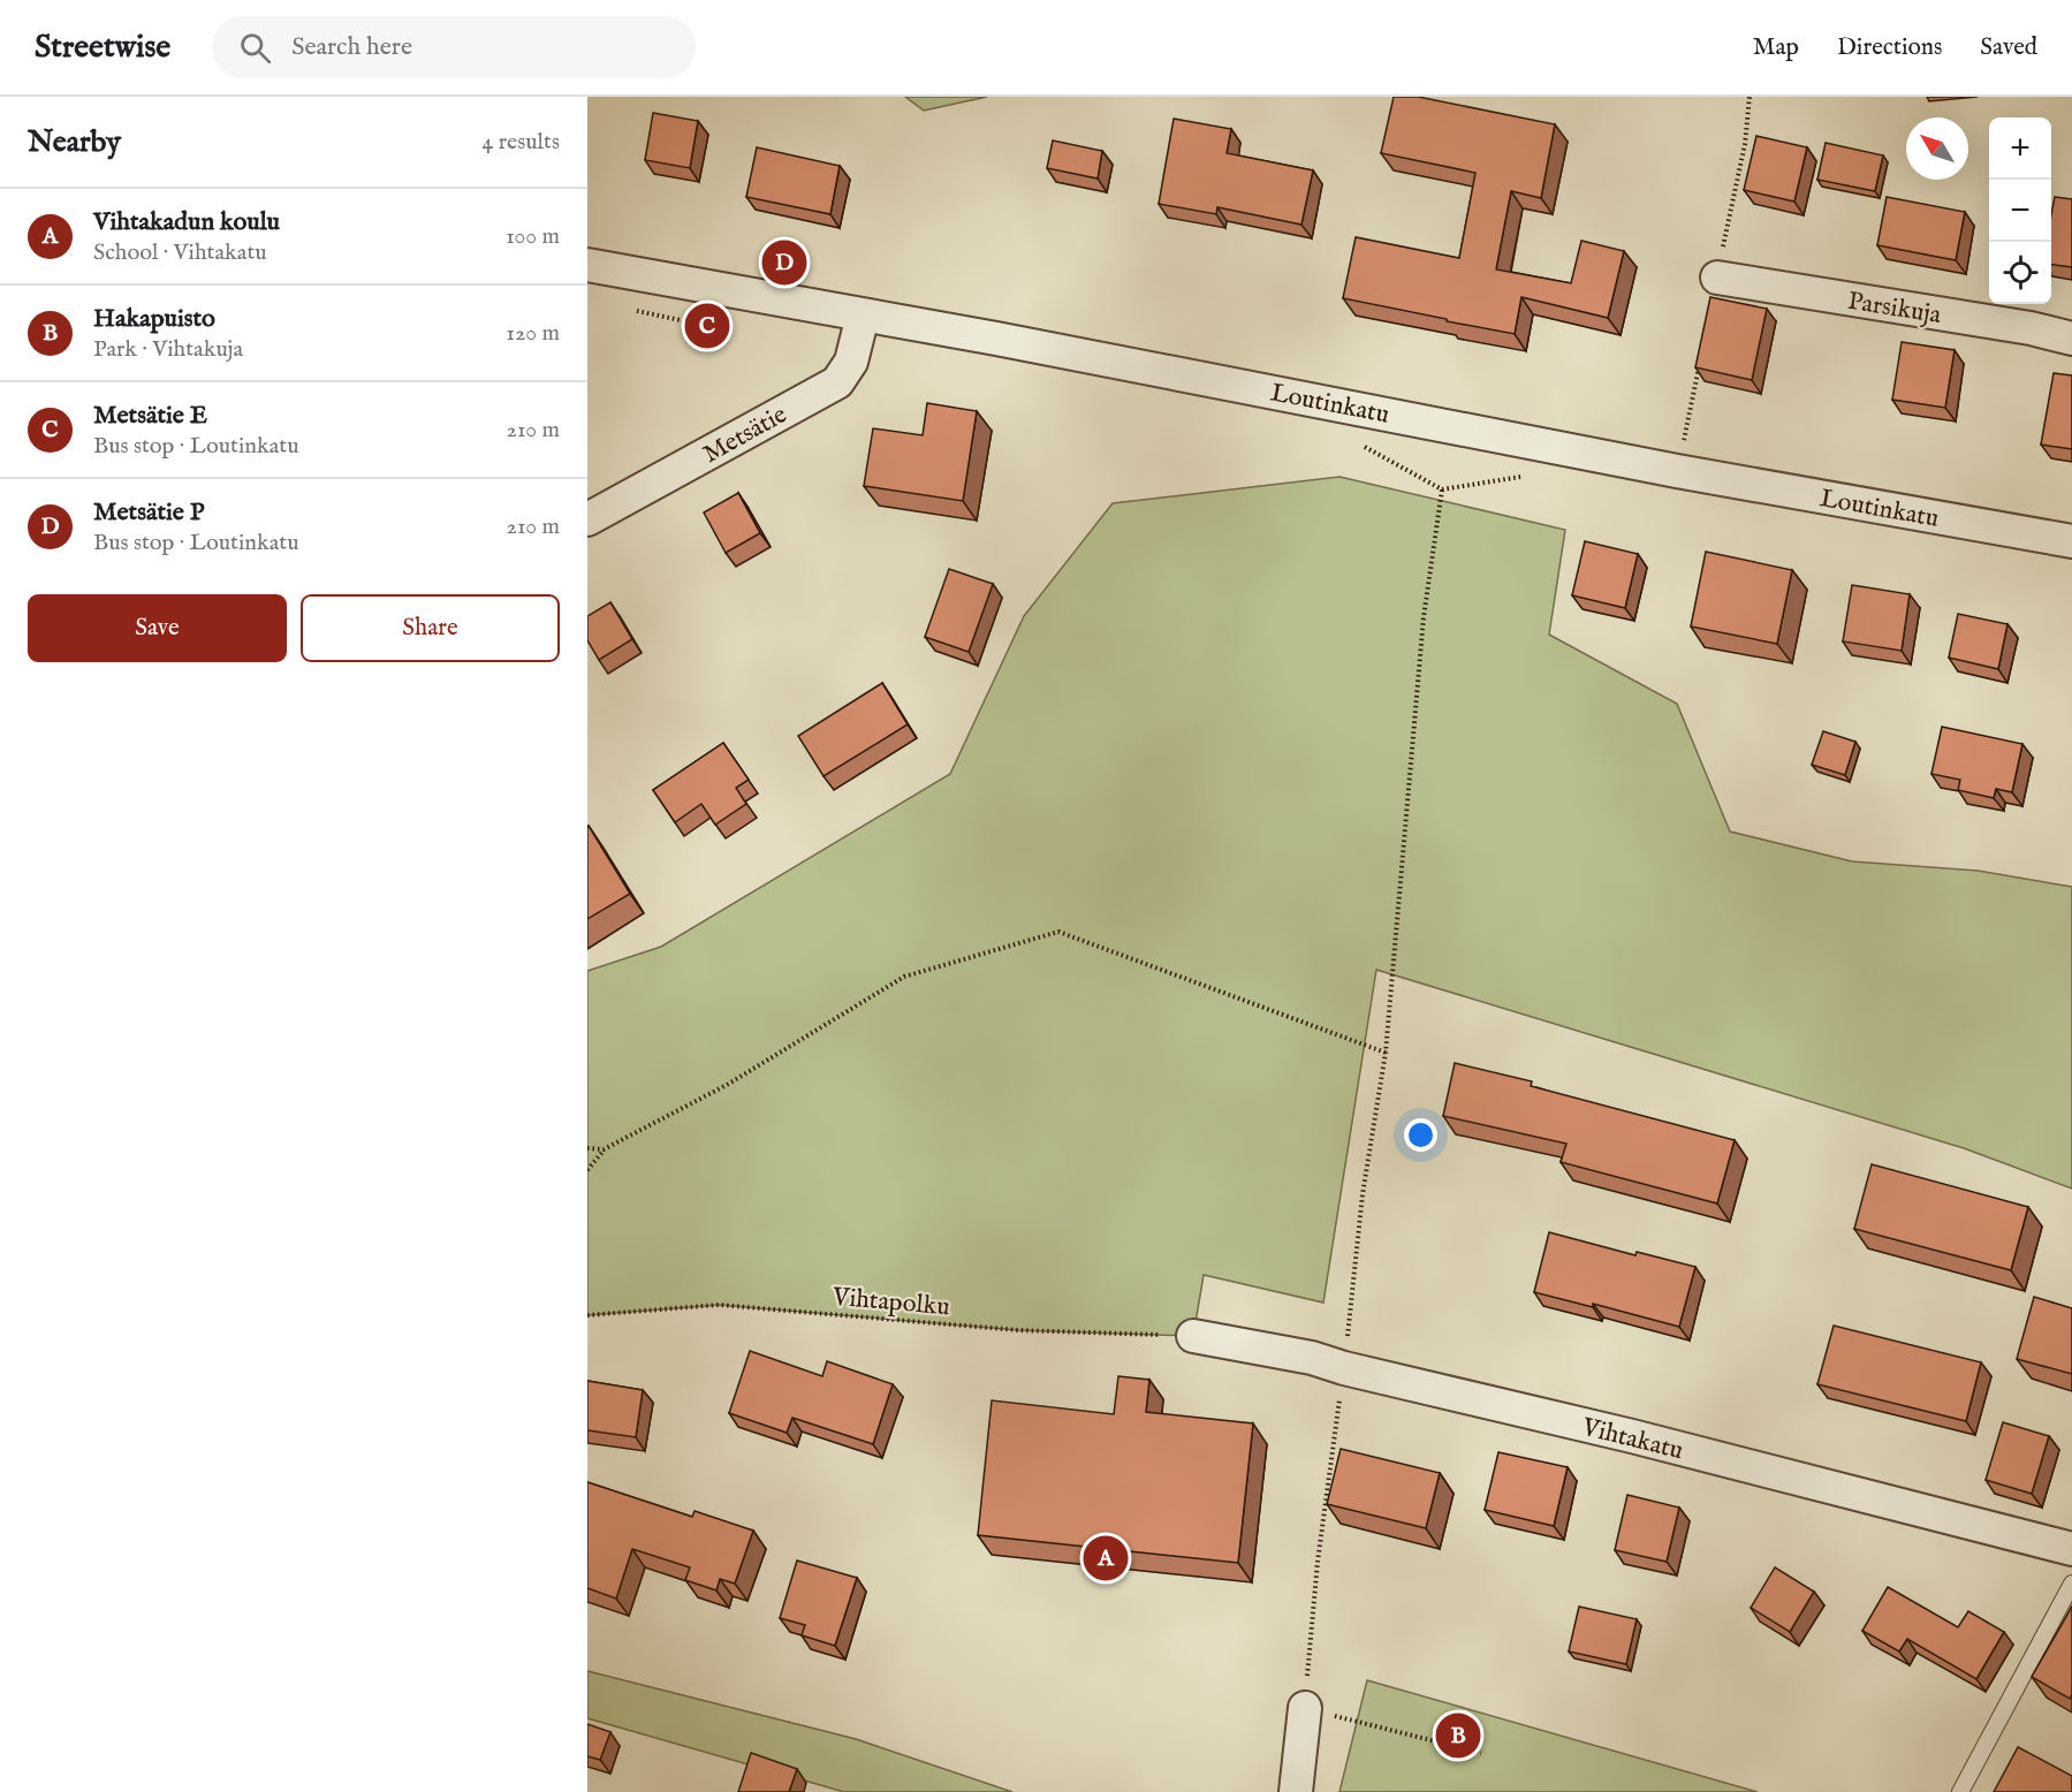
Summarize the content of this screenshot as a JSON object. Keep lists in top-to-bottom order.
{
  "streets": {
    "street": [
      "Parsikuja",
      "Loutinkatu",
      "Metsätie",
      "Vihtakatu"
    ],
    "path": ["Vihtapolku"]
  },
  "crossings": [
    ["Loutinkatu", "Metsätie"],
    ["Vihtapolku", "Vihtakatu"]
  ],
  "north": "top left",
  "page": {
    "header": "Streetwise",
    "search": "Search here",
    "nav": ["Map", "Directions", "Saved"],
    "heading": ["Nearby", "4 results"],
    "map_buttons": ["+", "−"],
    "list": [
      {
        "mark": "A",
        "name": "Vihtakadun koulu",
        "note": "School · Vihtakatu",
        "value": "100 m"
      },
      {
        "mark": "B",
        "name": "Hakapuisto",
        "note": "Park · Vihtakuja",
        "value": "120 m"
      },
      {
        "mark": "C",
        "name": "Metsätie E",
        "note": "Bus stop · Loutinkatu",
        "value": "210 m"
      },
      {
        "mark": "D",
        "name": "Metsätie P",
        "note": "Bus stop · Loutinkatu",
        "value": "210 m"
      }
    ],
    "pins": [
      "D",
      "C",
      "A",
      "B"
    ],
    "buttons": ["Save", "Share"]
  }
}
